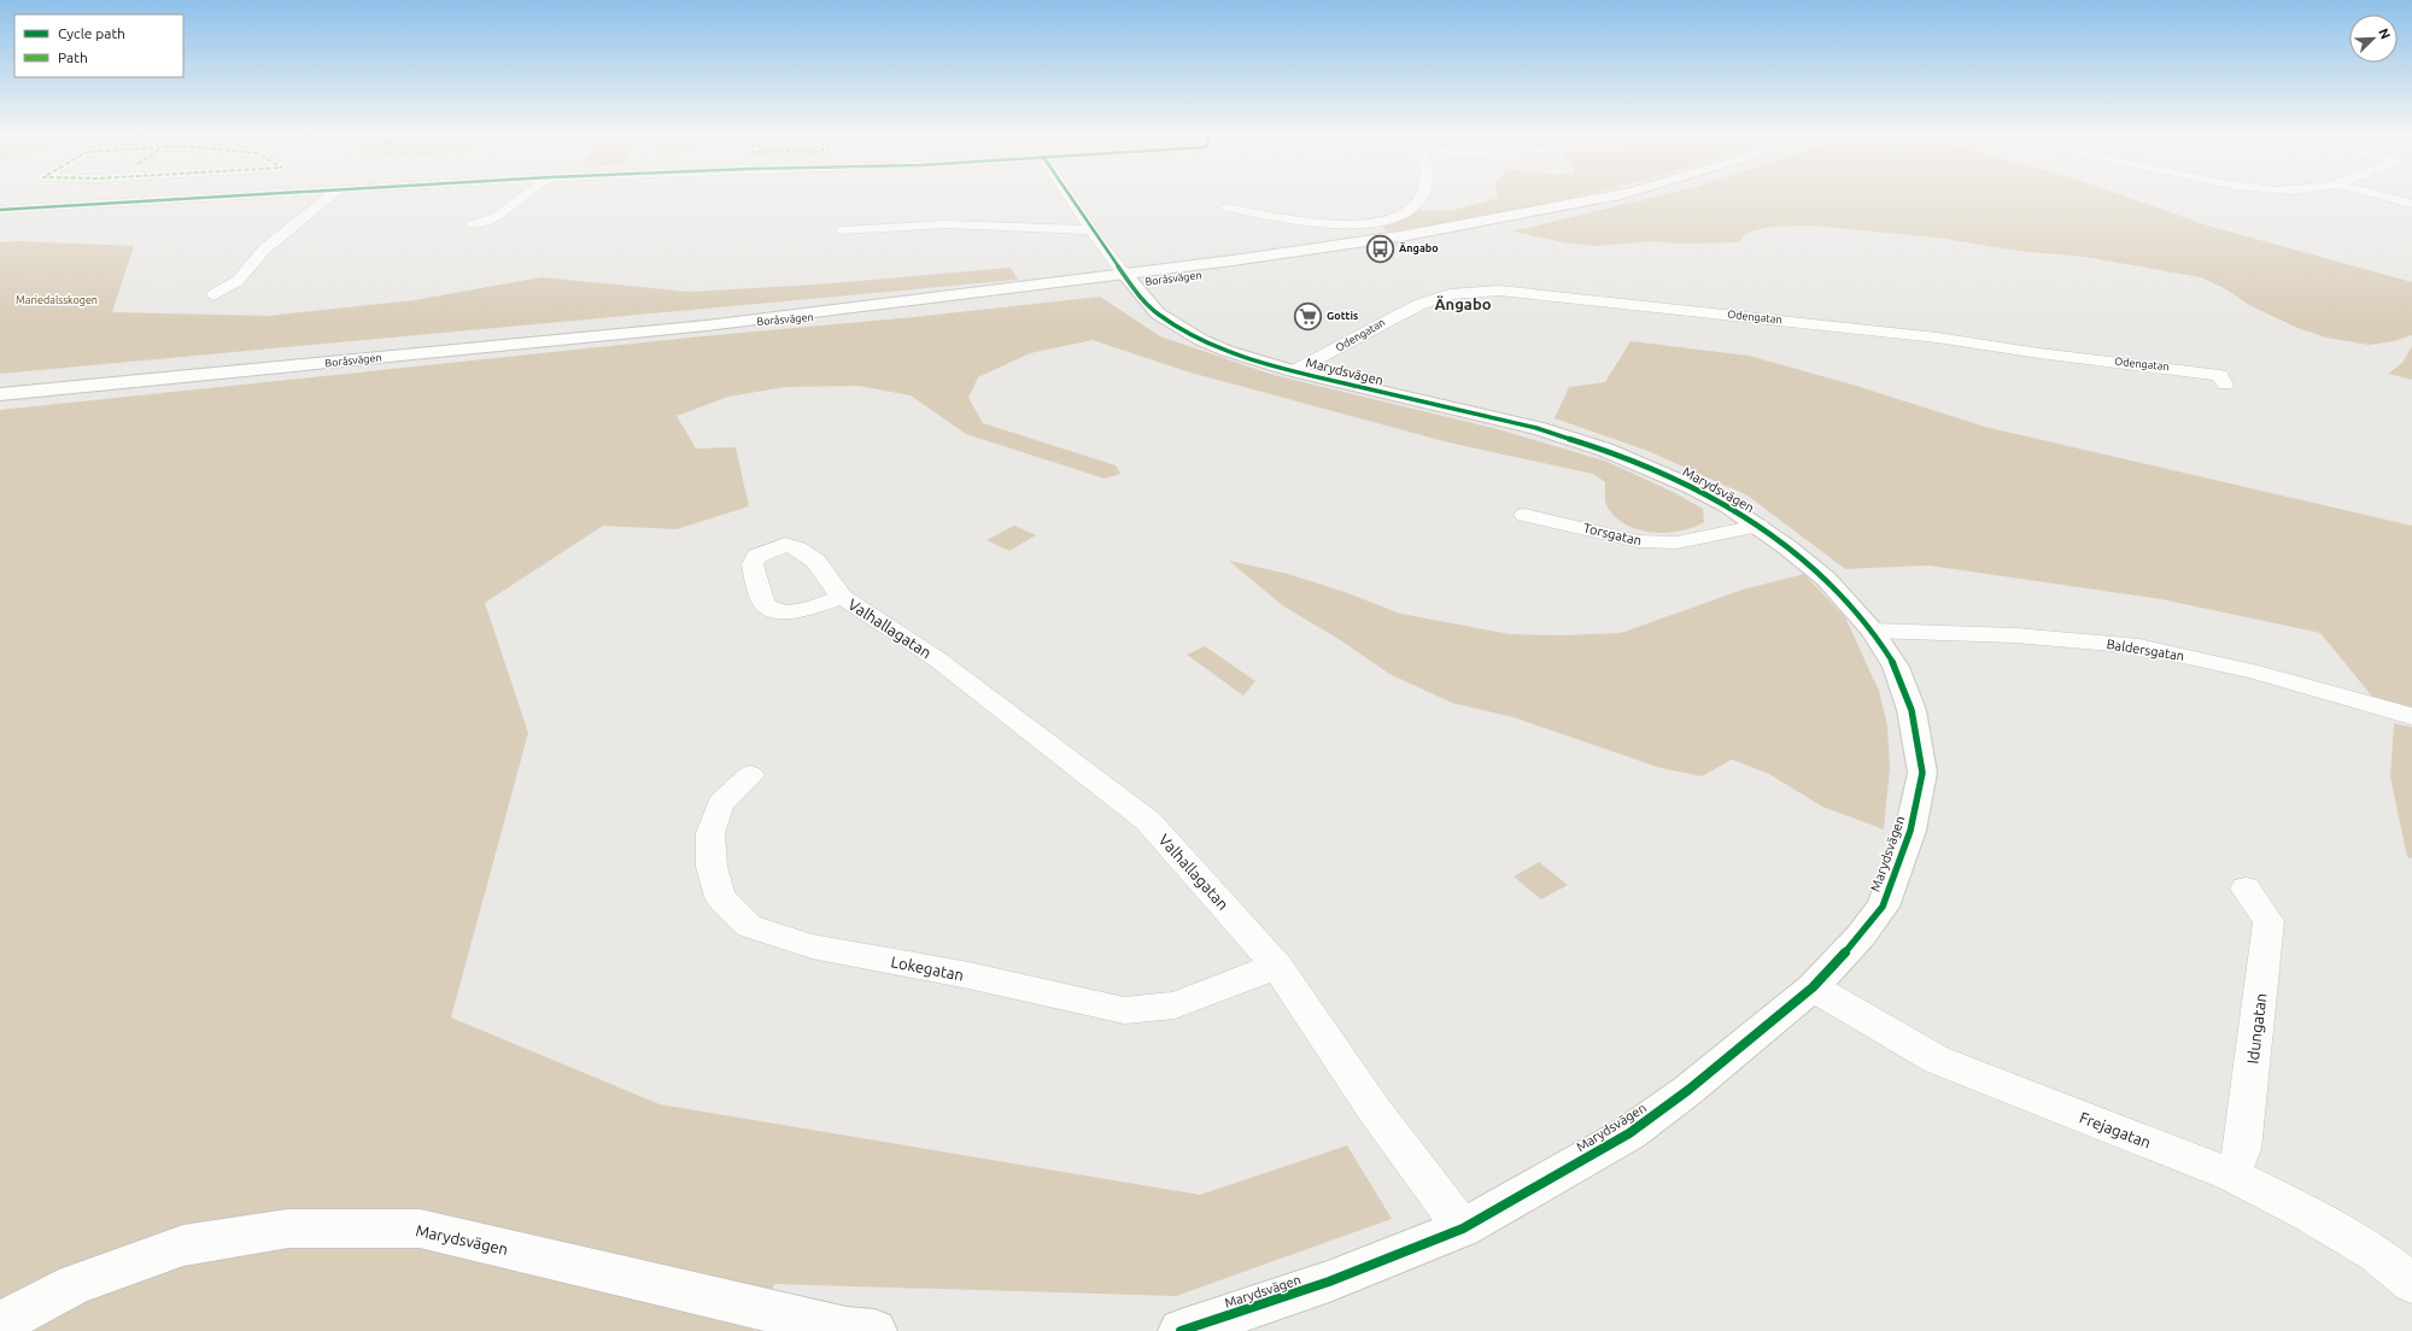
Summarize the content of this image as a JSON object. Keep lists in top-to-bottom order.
{
  "streets": {
    "main road": ["Boråsvägen", "Marydsvägen"],
    "street": [
      "Odengatan",
      "Torsgatan",
      "Valhallagatan",
      "Baldersgatan",
      "Lokegatan",
      "Idungatan",
      "Frejagatan"
    ]
  },
  "crossings": [
    ["Boråsvägen", "Marydsvägen"],
    ["Odengatan", "Marydsvägen"],
    ["Marydsvägen", "Torsgatan"],
    ["Marydsvägen", "Valhallagatan"],
    ["Marydsvägen", "Baldersgatan"],
    ["Marydsvägen", "Frejagatan"],
    ["Valhallagatan", "Lokegatan"],
    ["Idungatan", "Frejagatan"]
  ],
  "districts": ["Ängabo"],
  "parks": ["Mariedalsskogen"],
  "places": {
    "bus stop": ["Ängabo"],
    "supermarket": ["Gottis"]
  },
  "legend": ["Cycle path", "Path"],
  "north": "top right"
}
